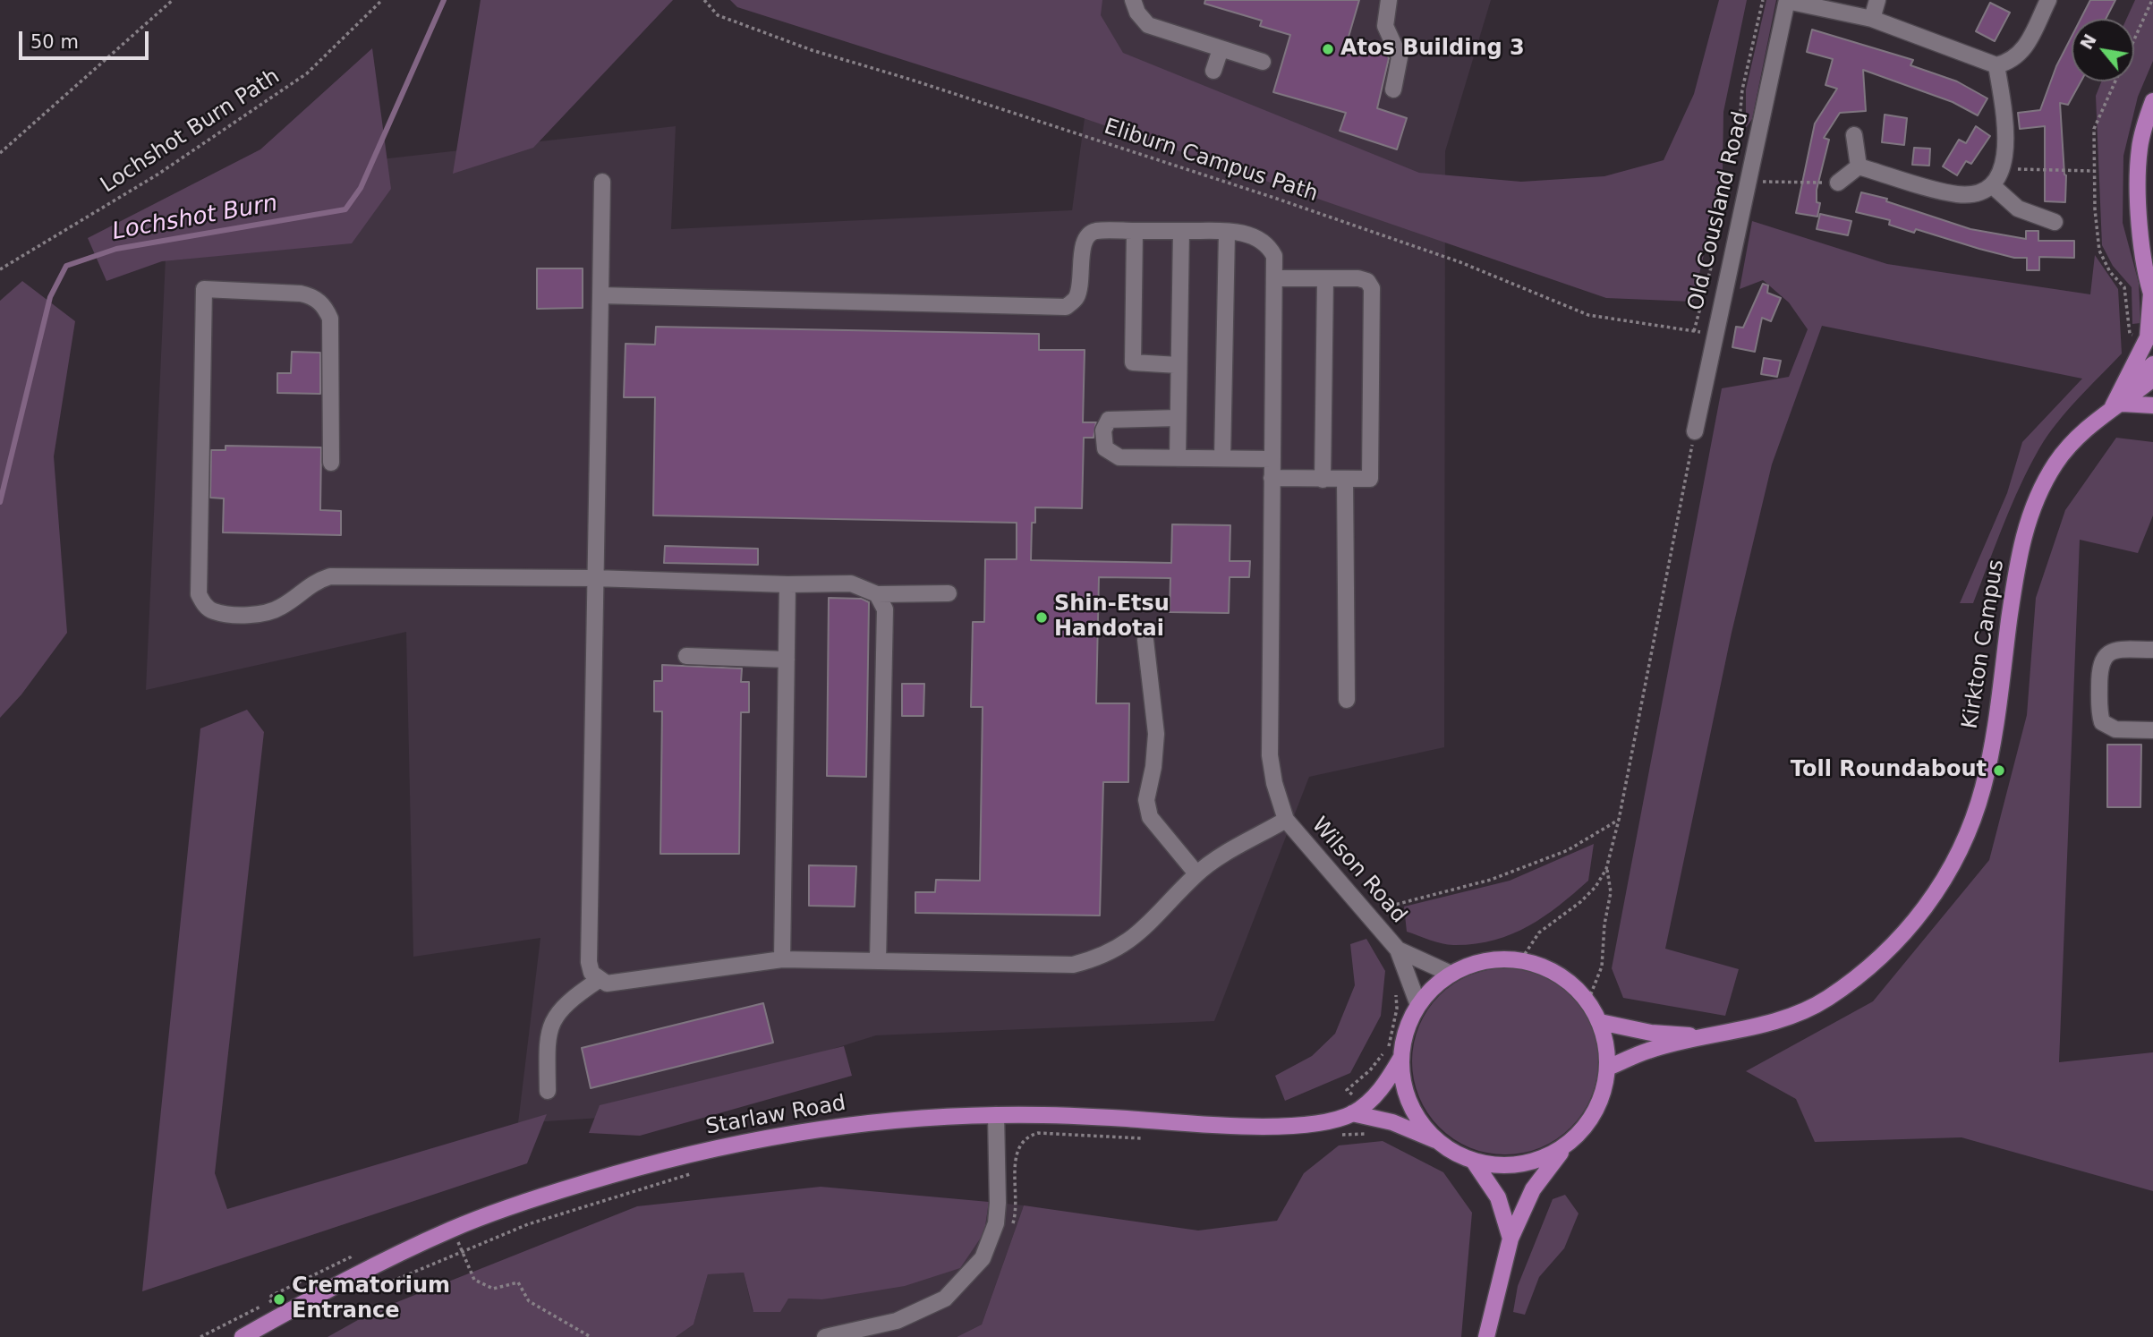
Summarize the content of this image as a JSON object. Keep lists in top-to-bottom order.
{
  "streets": {
    "main road": ["Kirkton Campus", "Starlaw Road"],
    "street": ["Old Cousland Road", "Wilson Road"],
    "path": ["Lochshot Burn Path", "Eliburn Campus Path"]
  },
  "crossings": [
    ["Eliburn Campus Path", "Old Cousland Road"]
  ],
  "water": ["Lochshot Burn"],
  "places": [
    "Atos Building 3",
    "Shin-Etsu Handotai",
    "Toll Roundabout",
    "Crematorium Entrance"
  ],
  "scale_bar": "50 m",
  "north": "top left"
}
